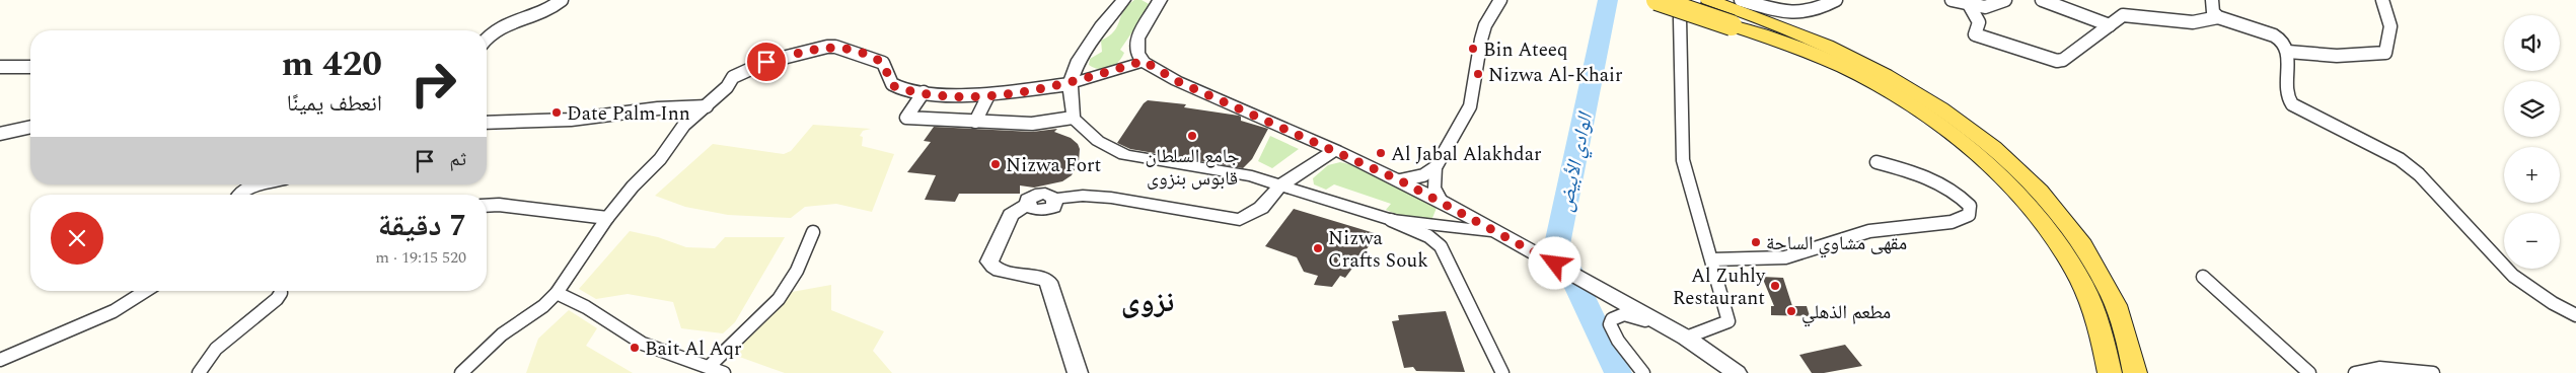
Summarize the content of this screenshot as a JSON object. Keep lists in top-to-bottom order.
{
  "districts": ["نزوى"],
  "water": ["الوادي الأبيض"],
  "places": [
    "Bin Ateeq",
    "Nizwa Al-Khair",
    "Date Palm Inn",
    "جامع السلطان قابوس بنزوى",
    "Al Jabal Alakhdar",
    "Nizwa Fort",
    "مقهى مشاوي الساحة",
    "Nizwa Crafts Souk",
    "Al Zuhly Restaurant",
    "مطعم الذهلي",
    "Bait Al Aqr"
  ],
  "page": {
    "map_buttons": ["+", "−"],
    "turn": ["420 m", "انعطف يمينًا"],
    "then": "ثم",
    "heading": ["7 دقيقة", "520 m · 19:15"]
  }
}
